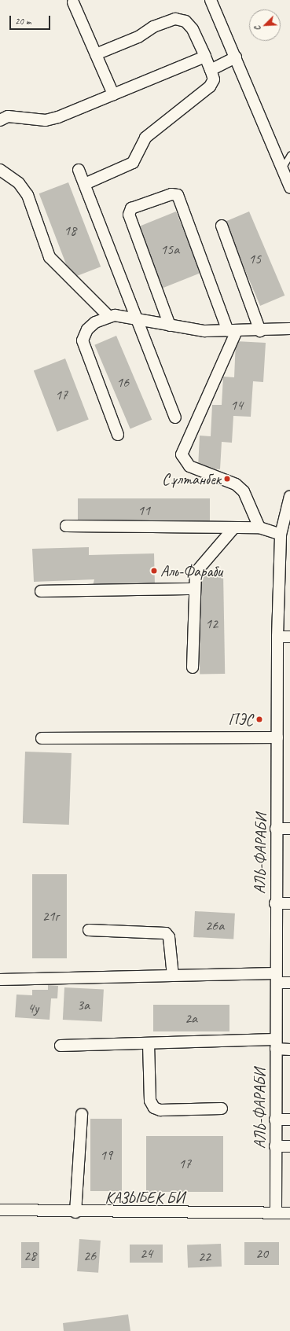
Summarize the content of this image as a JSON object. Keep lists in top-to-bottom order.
{
  "streets": {
    "street": ["АЛЬ-ФАРАБИ", "КАЗЫБЕК БИ"]
  },
  "crossings": [
    ["АЛЬ-ФАРАБИ", "КАЗЫБЕК БИ"]
  ],
  "places": ["Сұлтанбек", "Аль-Фараби", "ПЭС"],
  "house_numbers": [
    "18",
    "15а",
    "15",
    "16",
    "17",
    "14",
    "11",
    "12",
    "21г",
    "26а",
    "3а",
    "4у",
    "2а",
    "19",
    "17",
    "24",
    "20",
    "28",
    "26",
    "22"
  ],
  "scale_bar": "20 m",
  "north": "bottom left"
}
